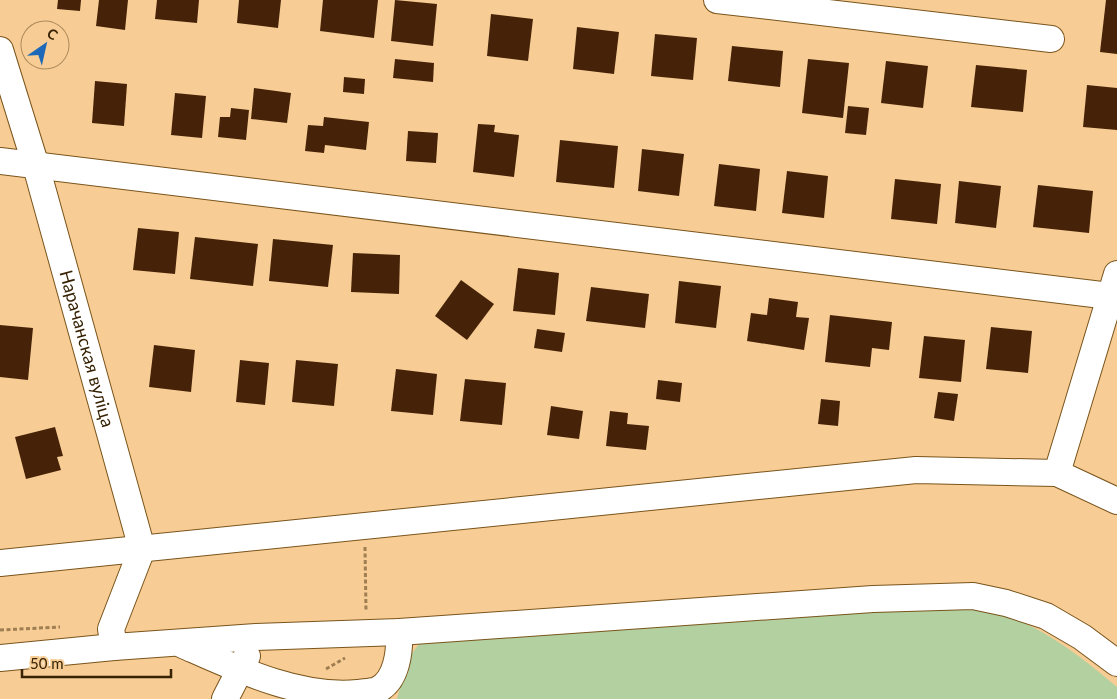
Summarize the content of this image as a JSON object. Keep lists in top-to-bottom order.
{
  "streets": {
    "street": ["Нарачанская вуліца"]
  },
  "scale_bar": "50 m",
  "north": "top right"
}
